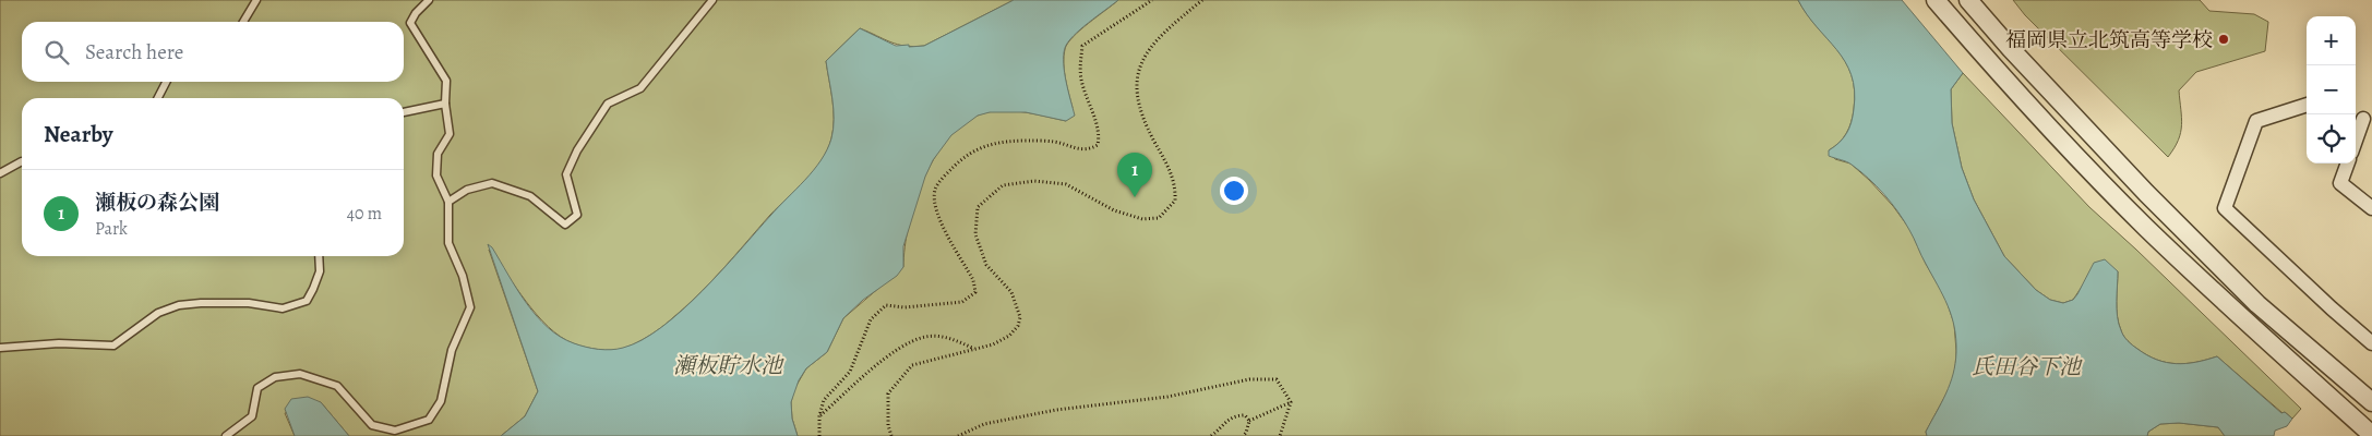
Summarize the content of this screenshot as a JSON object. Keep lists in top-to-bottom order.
{
  "water": ["瀬板貯水池", "氏田谷下池"],
  "places": ["福岡県立北筑高等学校"],
  "page": {
    "map_buttons": ["+", "−"],
    "search": "Search here",
    "heading": "Nearby",
    "pins": "1",
    "list": [
      {
        "mark": "1",
        "name": "瀬板の森公園",
        "note": "Park",
        "value": "40 m"
      }
    ]
  }
}
